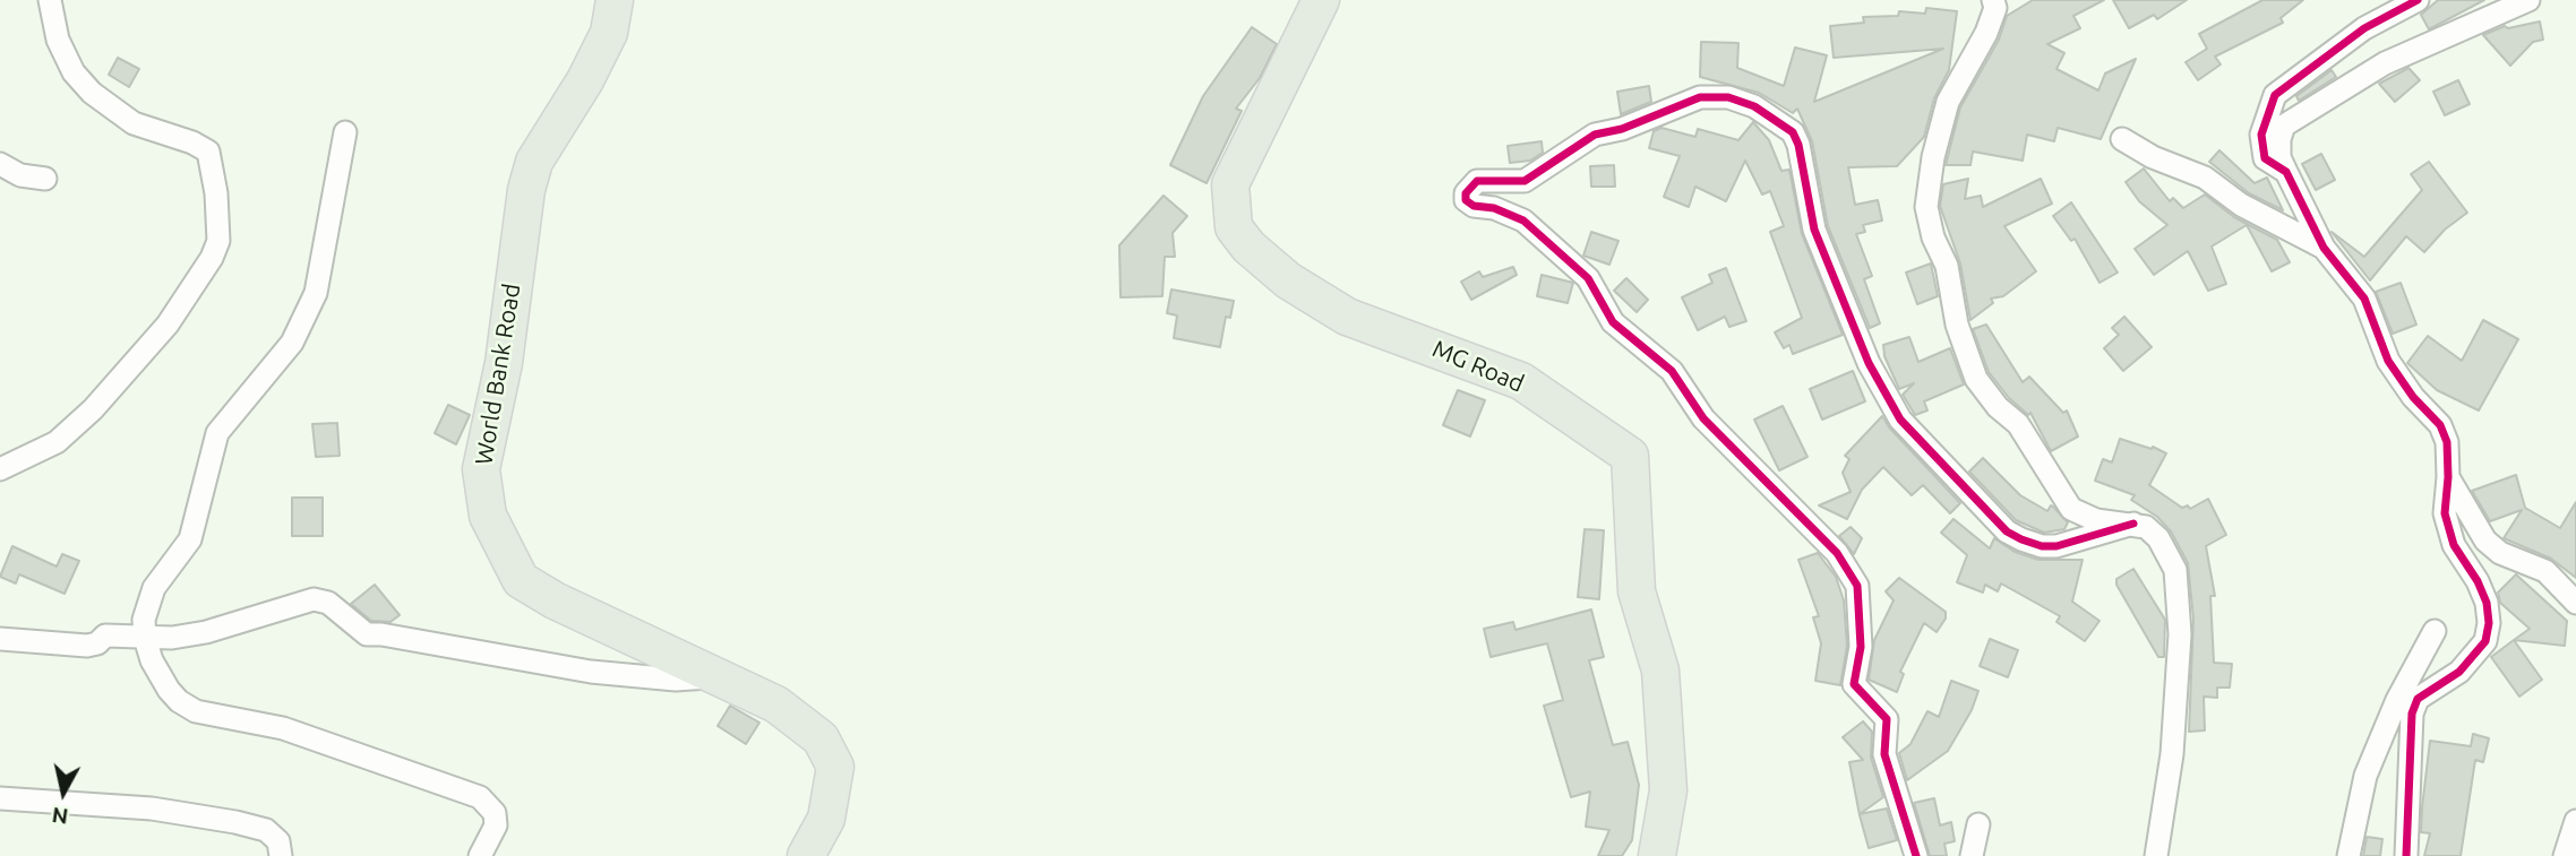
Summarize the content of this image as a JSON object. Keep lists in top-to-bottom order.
{
  "streets": {
    "main road": ["MG Road", "World Bank Road"]
  },
  "north": "bottom"
}
